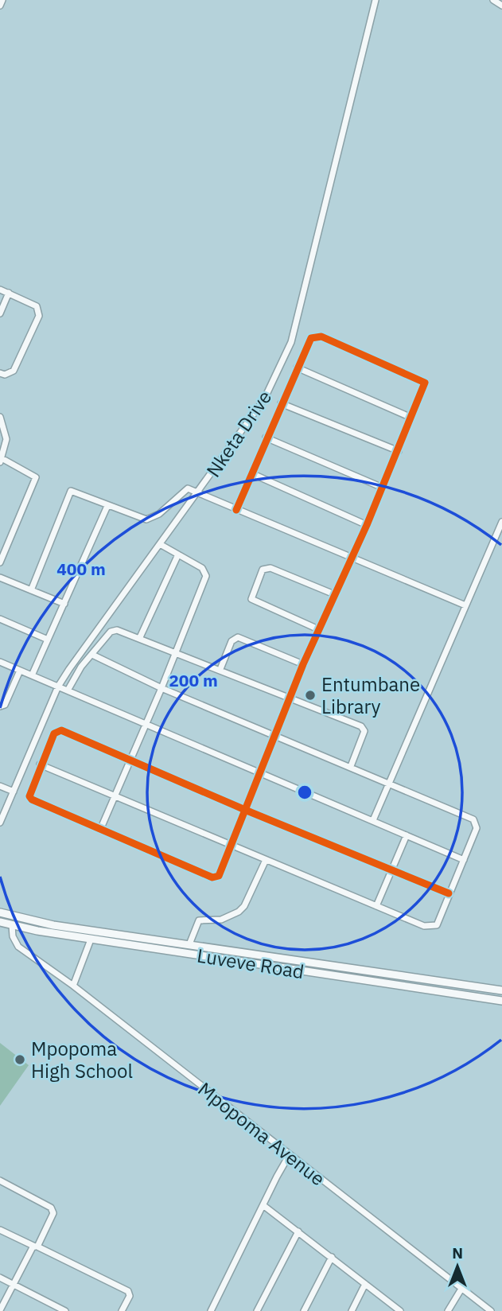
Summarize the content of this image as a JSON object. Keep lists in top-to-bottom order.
{
  "streets": {
    "street": ["Nketa Drive", "Luveve Road", "Mpopoma Avenue"]
  },
  "crossings": [
    ["Luveve Road", "Mpopoma Avenue"]
  ],
  "places": ["Entumbane Library", "Mpopoma High School"],
  "north": "top",
  "rings": ["400 m", "200 m"]
}
